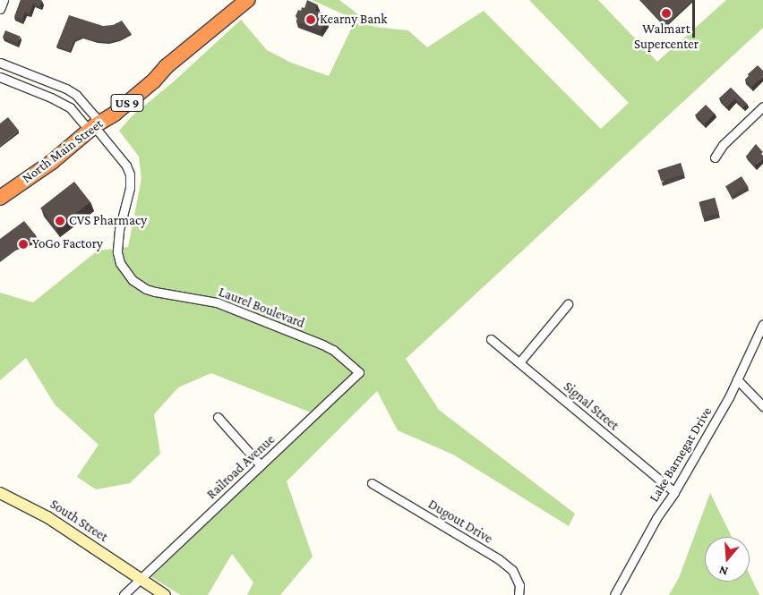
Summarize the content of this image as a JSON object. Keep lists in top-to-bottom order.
{
  "streets": {
    "highway": ["US 9", "North Main Street"],
    "street": [
      "Laurel Boulevard",
      "Signal Street",
      "Lake Barnegat Drive",
      "Railroad Avenue",
      "South Street",
      "Dugout Drive"
    ]
  },
  "crossings": [
    ["North Main Street", "Laurel Boulevard"],
    ["Laurel Boulevard", "Railroad Avenue"],
    ["Signal Street", "Lake Barnegat Drive"],
    ["Railroad Avenue", "South Street"]
  ],
  "places": [
    "Walmart Supercenter",
    "Kearny Bank",
    "CVS Pharmacy",
    "YoGo Factory"
  ],
  "north": "bottom"
}
